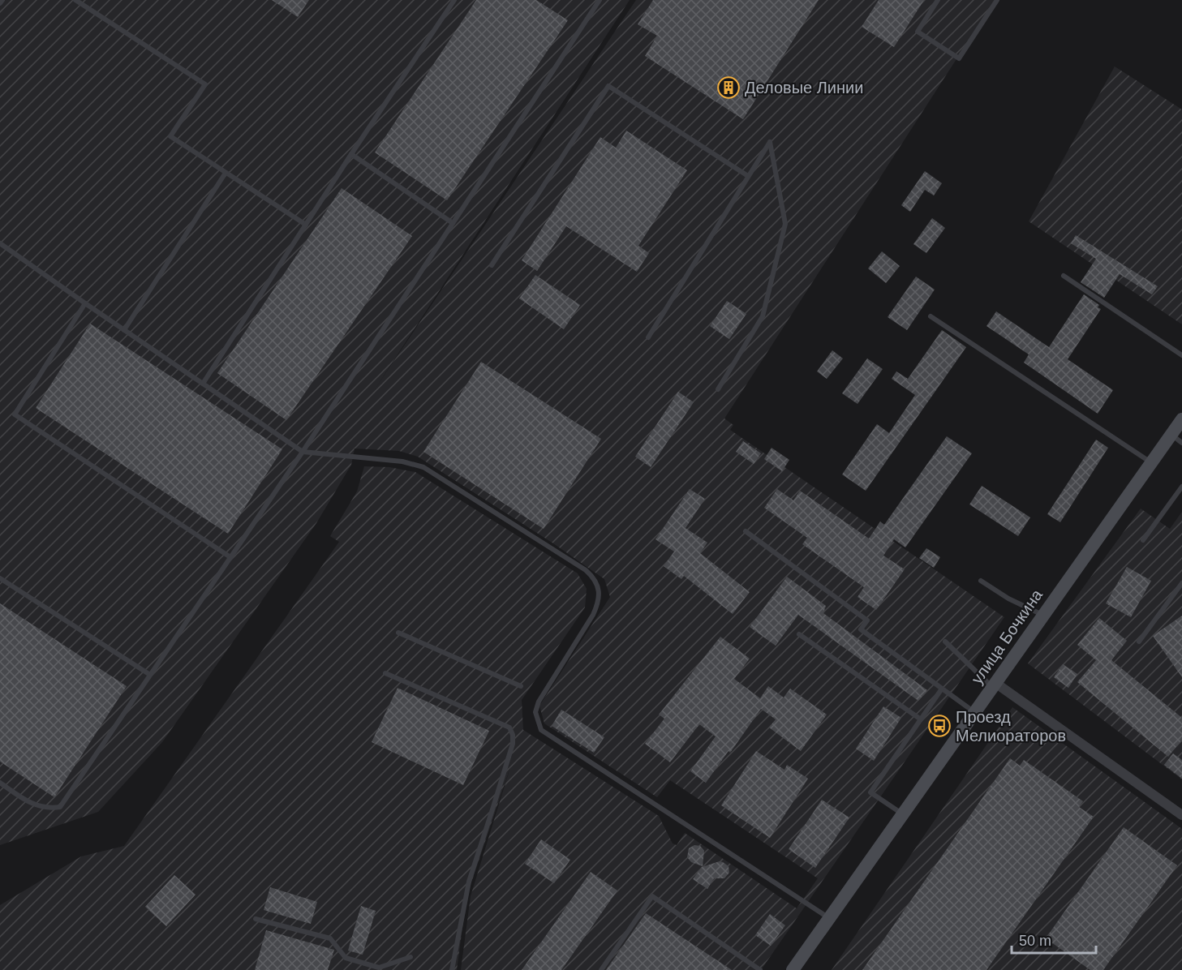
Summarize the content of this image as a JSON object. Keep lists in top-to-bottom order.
{
  "streets": {
    "street": ["улица Бочкина"]
  },
  "places": {
    "building": ["Деловые Линии"],
    "bus stop": ["Проезд Мелиораторов"]
  },
  "scale_bar": "50 m"
}
